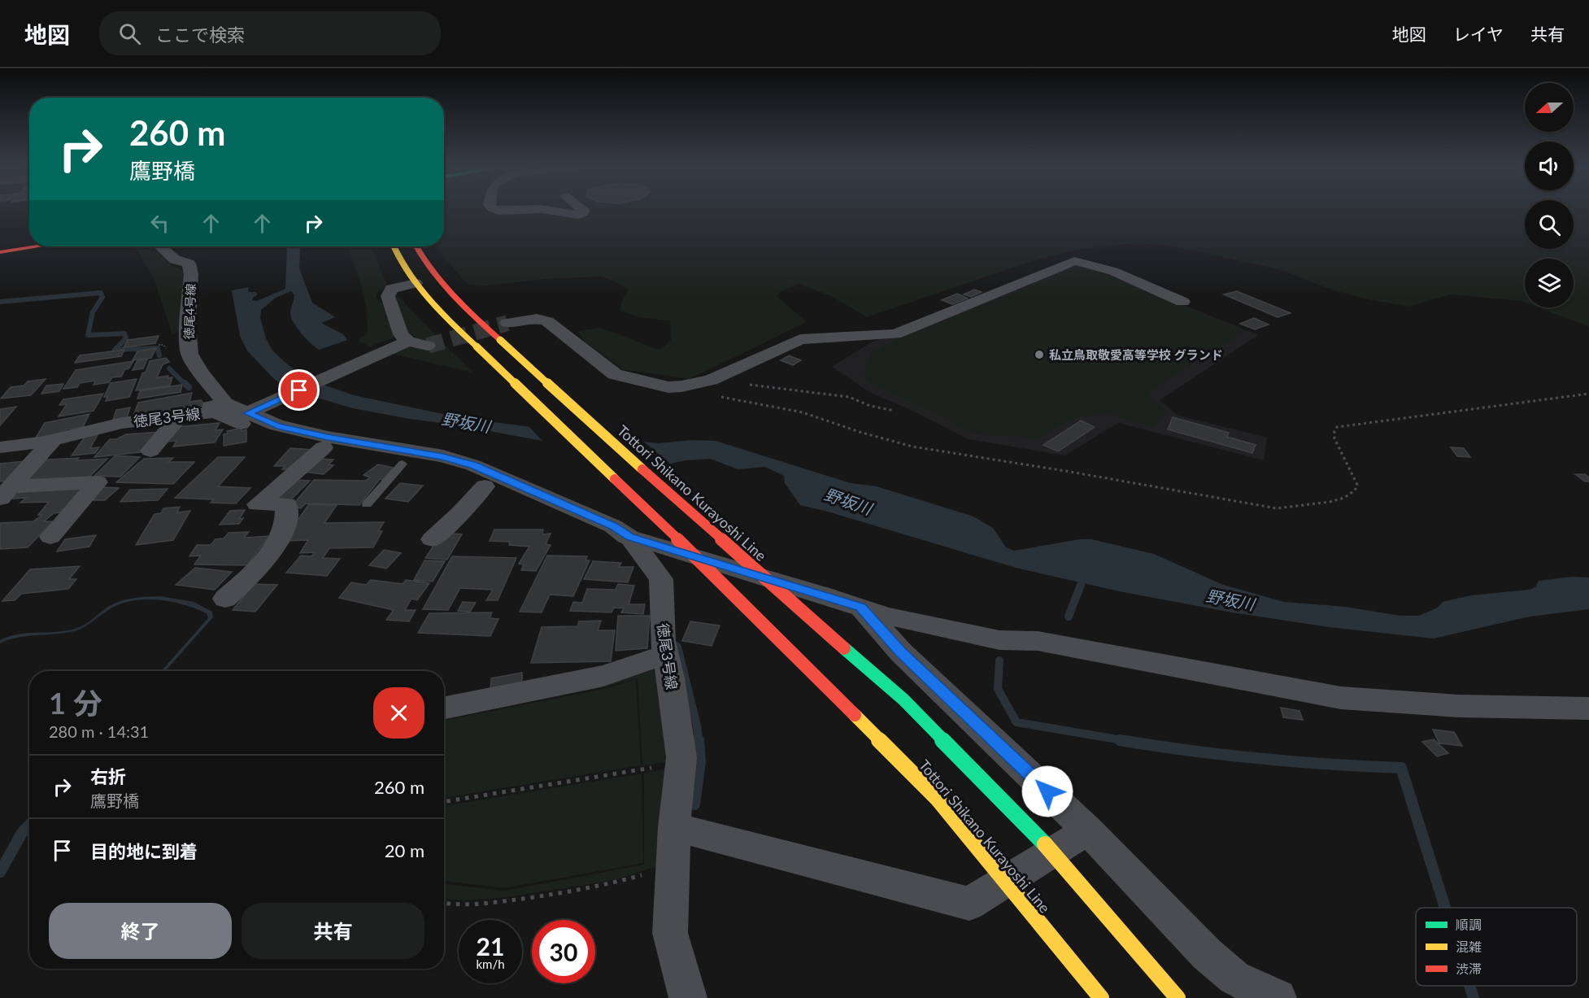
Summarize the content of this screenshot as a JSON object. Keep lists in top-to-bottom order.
{
  "streets": {
    "main road": ["Tottori Shikano Kurayoshi Line"],
    "street": ["徳尾4号線", "徳尾3号線"]
  },
  "water": ["野坂川"],
  "places": ["私立鳥取敬愛高等学校 グランド"],
  "legend": ["順調", "混雑", "渋滞"],
  "north": "left",
  "page": {
    "header": "地図",
    "search": "ここで検索",
    "nav": ["地図", "レイヤ", "共有"],
    "turn": ["260 m", "鷹野橋"],
    "heading": ["1 分", "280 m · 14:31"],
    "list": [
      {
        "name": "右折",
        "note": "鷹野橋",
        "value": "260 m"
      },
      {
        "name": "目的地に到着",
        "value": "20 m"
      }
    ],
    "buttons": ["終了", "共有"],
    "speed": "21 km/h",
    "limit": "30"
  }
}
